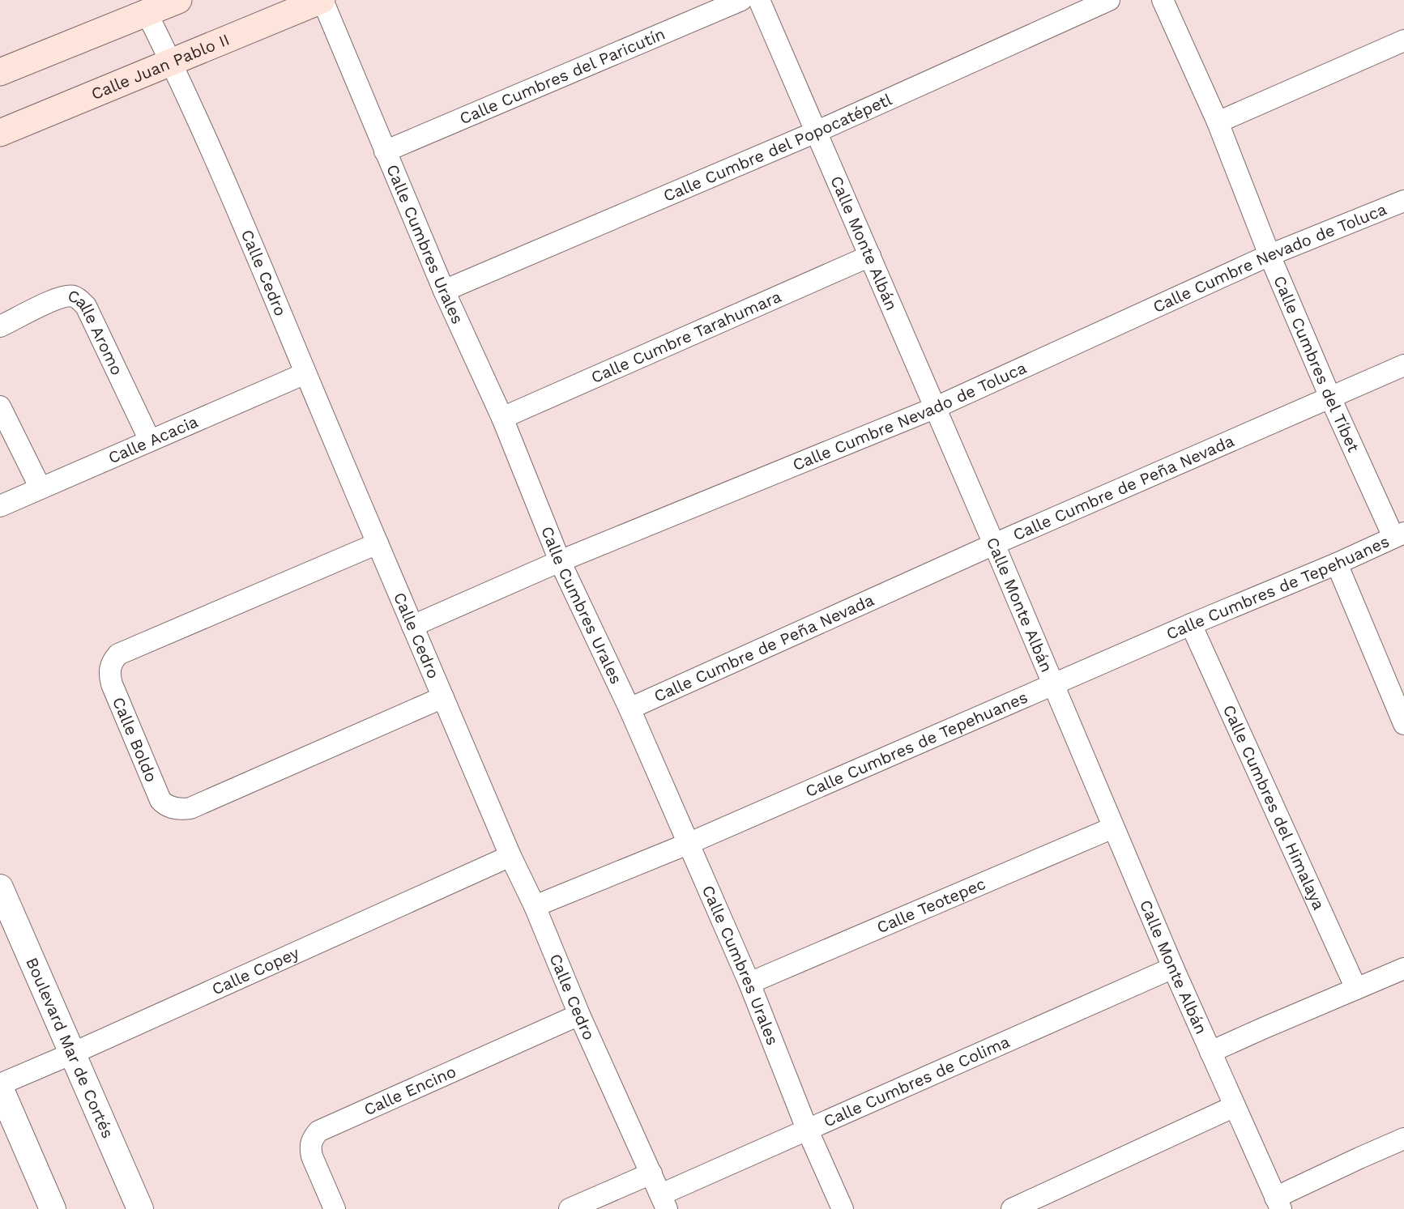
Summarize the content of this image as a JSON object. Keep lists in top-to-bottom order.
{
  "streets": {
    "main road": ["Calle Juan Pablo II"],
    "street": [
      "Calle Cumbres del Paricutín",
      "Calle Cumbre del Popocatépetl",
      "Calle Monte Albán",
      "Calle Cumbres Urales",
      "Calle Cumbre Nevado de Toluca",
      "Calle Cedro",
      "Calle Cumbre Tarahumara",
      "Calle Aromo",
      "Calle Cumbres del Tíbet",
      "Calle Acacia",
      "Calle Cumbre de Peña Nevada",
      "Calle Cumbres de Tepehuanes",
      "Calle Boldo",
      "Calle Cumbres del Himalaya",
      "Calle Teotepec",
      "Calle Copey",
      "Boulevard Mar de Cortés",
      "Calle Cumbres de Colima",
      "Calle Encino"
    ]
  },
  "crossings": [
    ["Calle Juan Pablo II", "Calle Cumbres Urales"],
    ["Calle Juan Pablo II", "Calle Cedro"],
    ["Calle Cumbres del Paricutín", "Calle Cumbres Urales"],
    ["Calle Cumbre del Popocatépetl", "Calle Monte Albán"],
    ["Calle Cumbre del Popocatépetl", "Calle Cumbres Urales"],
    ["Calle Monte Albán", "Calle Cumbre Nevado de Toluca"],
    ["Calle Monte Albán", "Calle Cumbre Tarahumara"],
    ["Calle Monte Albán", "Calle Cumbre de Peña Nevada"],
    ["Calle Monte Albán", "Calle Cumbres de Tepehuanes"],
    ["Calle Monte Albán", "Calle Teotepec"],
    ["Calle Monte Albán", "Calle Cumbres de Colima"],
    ["Calle Cumbres Urales", "Calle Cumbre Nevado de Toluca"],
    ["Calle Cumbres Urales", "Calle Cumbre Tarahumara"],
    ["Calle Cumbres Urales", "Calle Cumbre de Peña Nevada"],
    ["Calle Cumbres Urales", "Calle Cumbres de Tepehuanes"],
    ["Calle Cumbres Urales", "Calle Teotepec"],
    ["Calle Cumbres Urales", "Calle Cumbres de Colima"],
    ["Calle Cumbre Nevado de Toluca", "Calle Cedro"],
    ["Calle Cumbre Nevado de Toluca", "Calle Cumbres del Tíbet"],
    ["Calle Cedro", "Calle Acacia"],
    ["Calle Cedro", "Calle Cumbres de Tepehuanes"],
    ["Calle Cedro", "Calle Boldo"],
    ["Calle Cedro", "Calle Copey"],
    ["Calle Cedro", "Calle Cumbres de Colima"],
    ["Calle Cedro", "Calle Encino"],
    ["Calle Aromo", "Calle Acacia"],
    ["Calle Cumbres del Tíbet", "Calle Cumbre de Peña Nevada"],
    ["Calle Cumbres del Tíbet", "Calle Cumbres de Tepehuanes"],
    ["Calle Cumbres de Tepehuanes", "Calle Cumbres del Himalaya"],
    ["Calle Copey", "Boulevard Mar de Cortés"]
  ]
}
